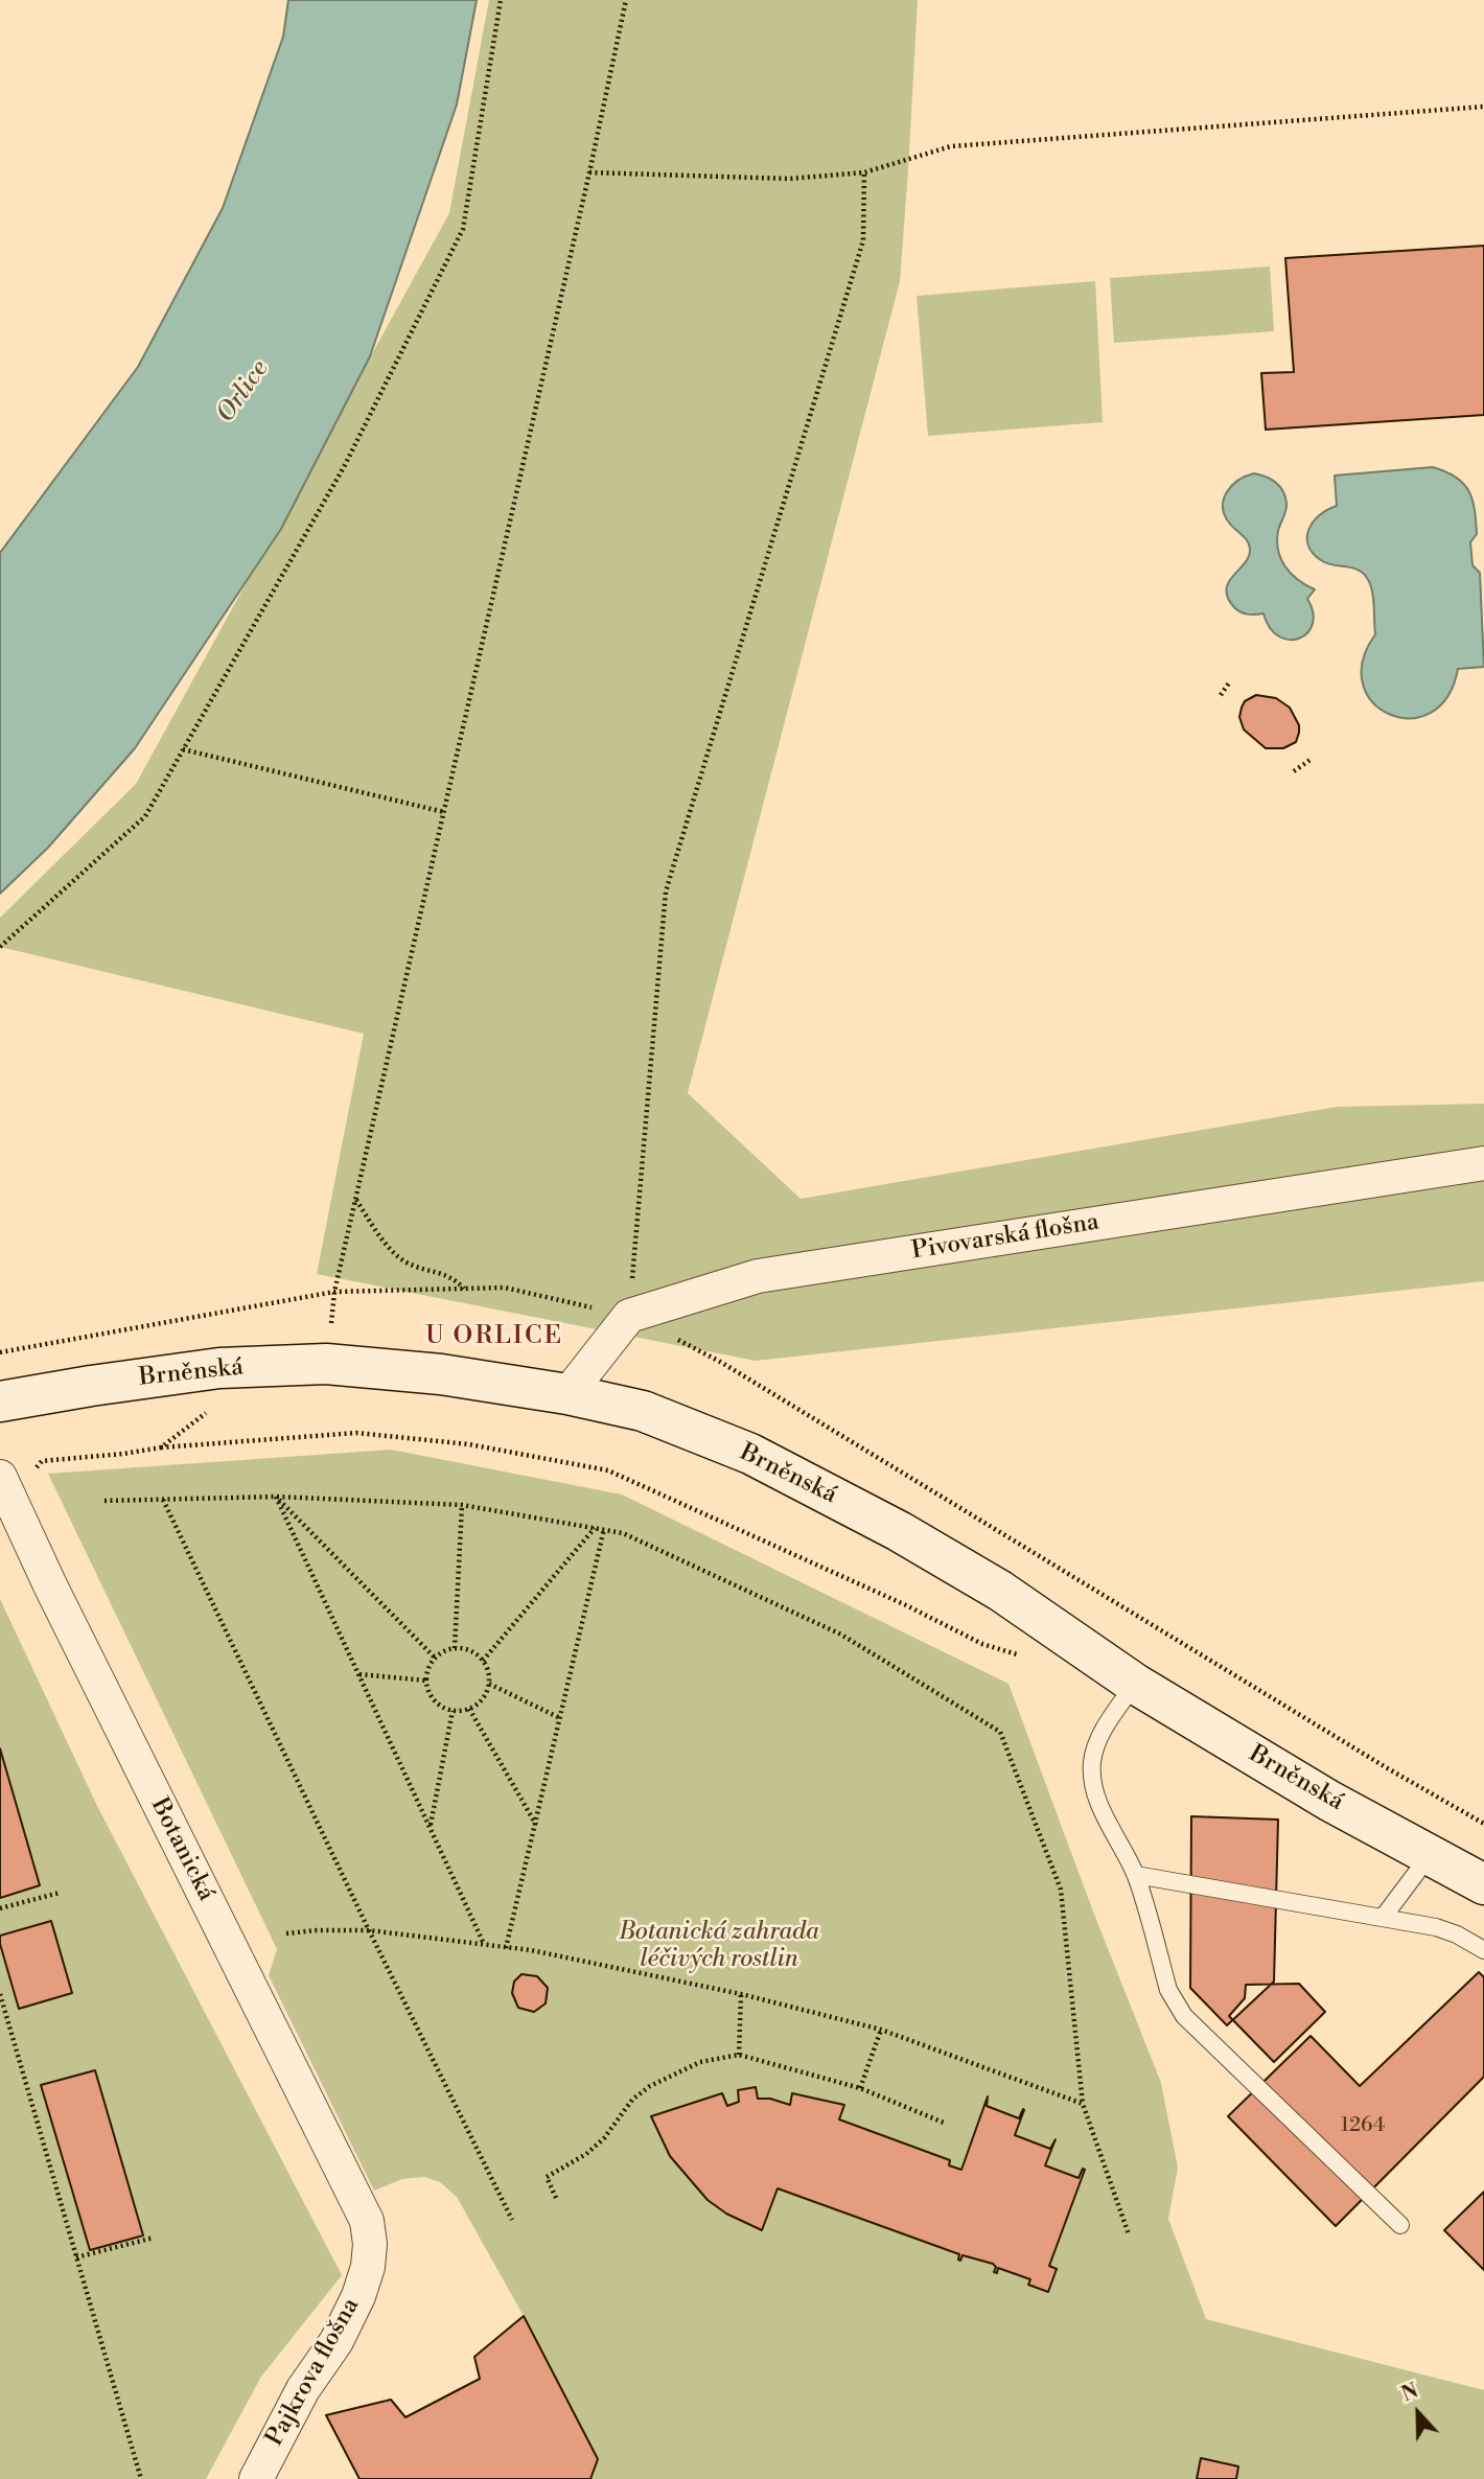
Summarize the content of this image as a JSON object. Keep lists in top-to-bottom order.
{
  "streets": {
    "street": [
      "Pivovarská flošna",
      "Brněnská",
      "Botanická",
      "Pajkrova flošna"
    ]
  },
  "crossings": [
    ["Botanická", "Pajkrova flošna"]
  ],
  "districts": ["U ORLICE"],
  "water": ["Orlice"],
  "parks": ["Botanická zahrada léčivých rostlin"],
  "house_numbers": ["1264"],
  "north": "top"
}
